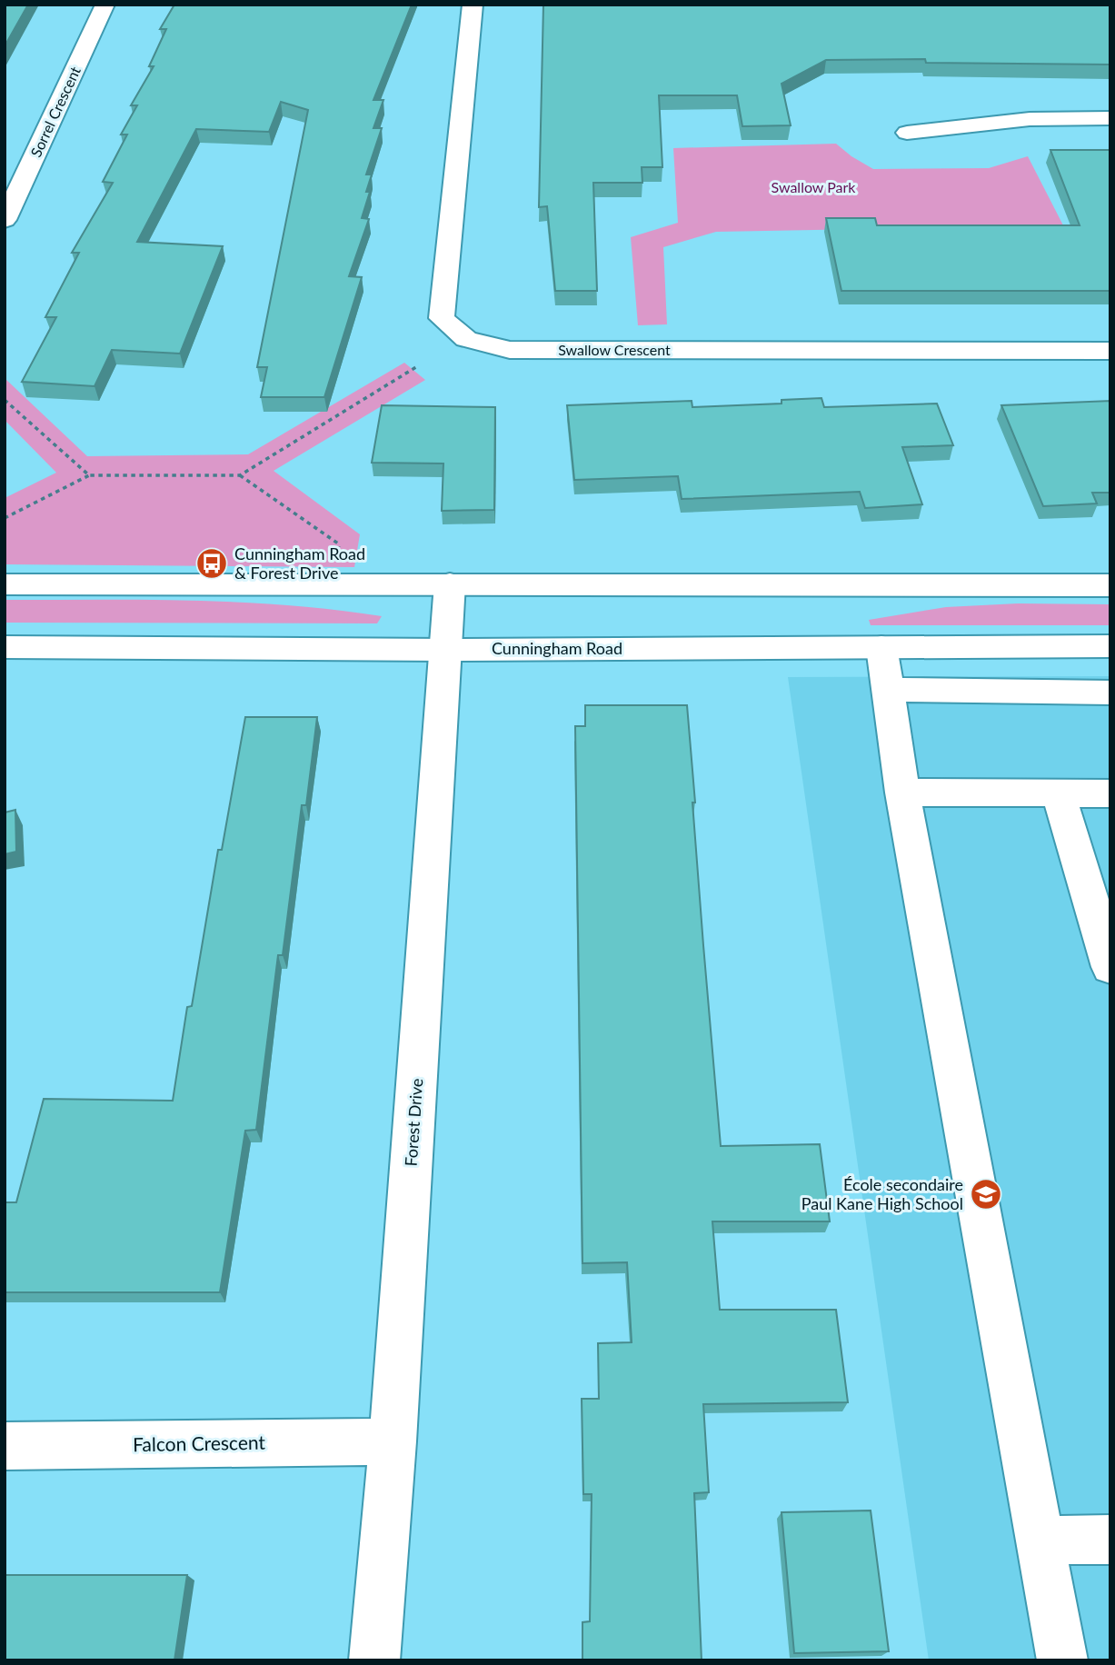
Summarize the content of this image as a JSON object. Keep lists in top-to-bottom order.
{
  "streets": {
    "street": [
      "Sorrel Crescent",
      "Swallow Crescent",
      "Cunningham Road",
      "Forest Drive",
      "Falcon Crescent"
    ]
  },
  "crossings": [
    ["Cunningham Road", "Forest Drive"],
    ["Forest Drive", "Falcon Crescent"]
  ],
  "parks": ["Swallow Park"],
  "places": {
    "bus stop": ["Cunningham Road & Forest Drive"],
    "school or university": ["École secondaire Paul Kane High School"]
  }
}
